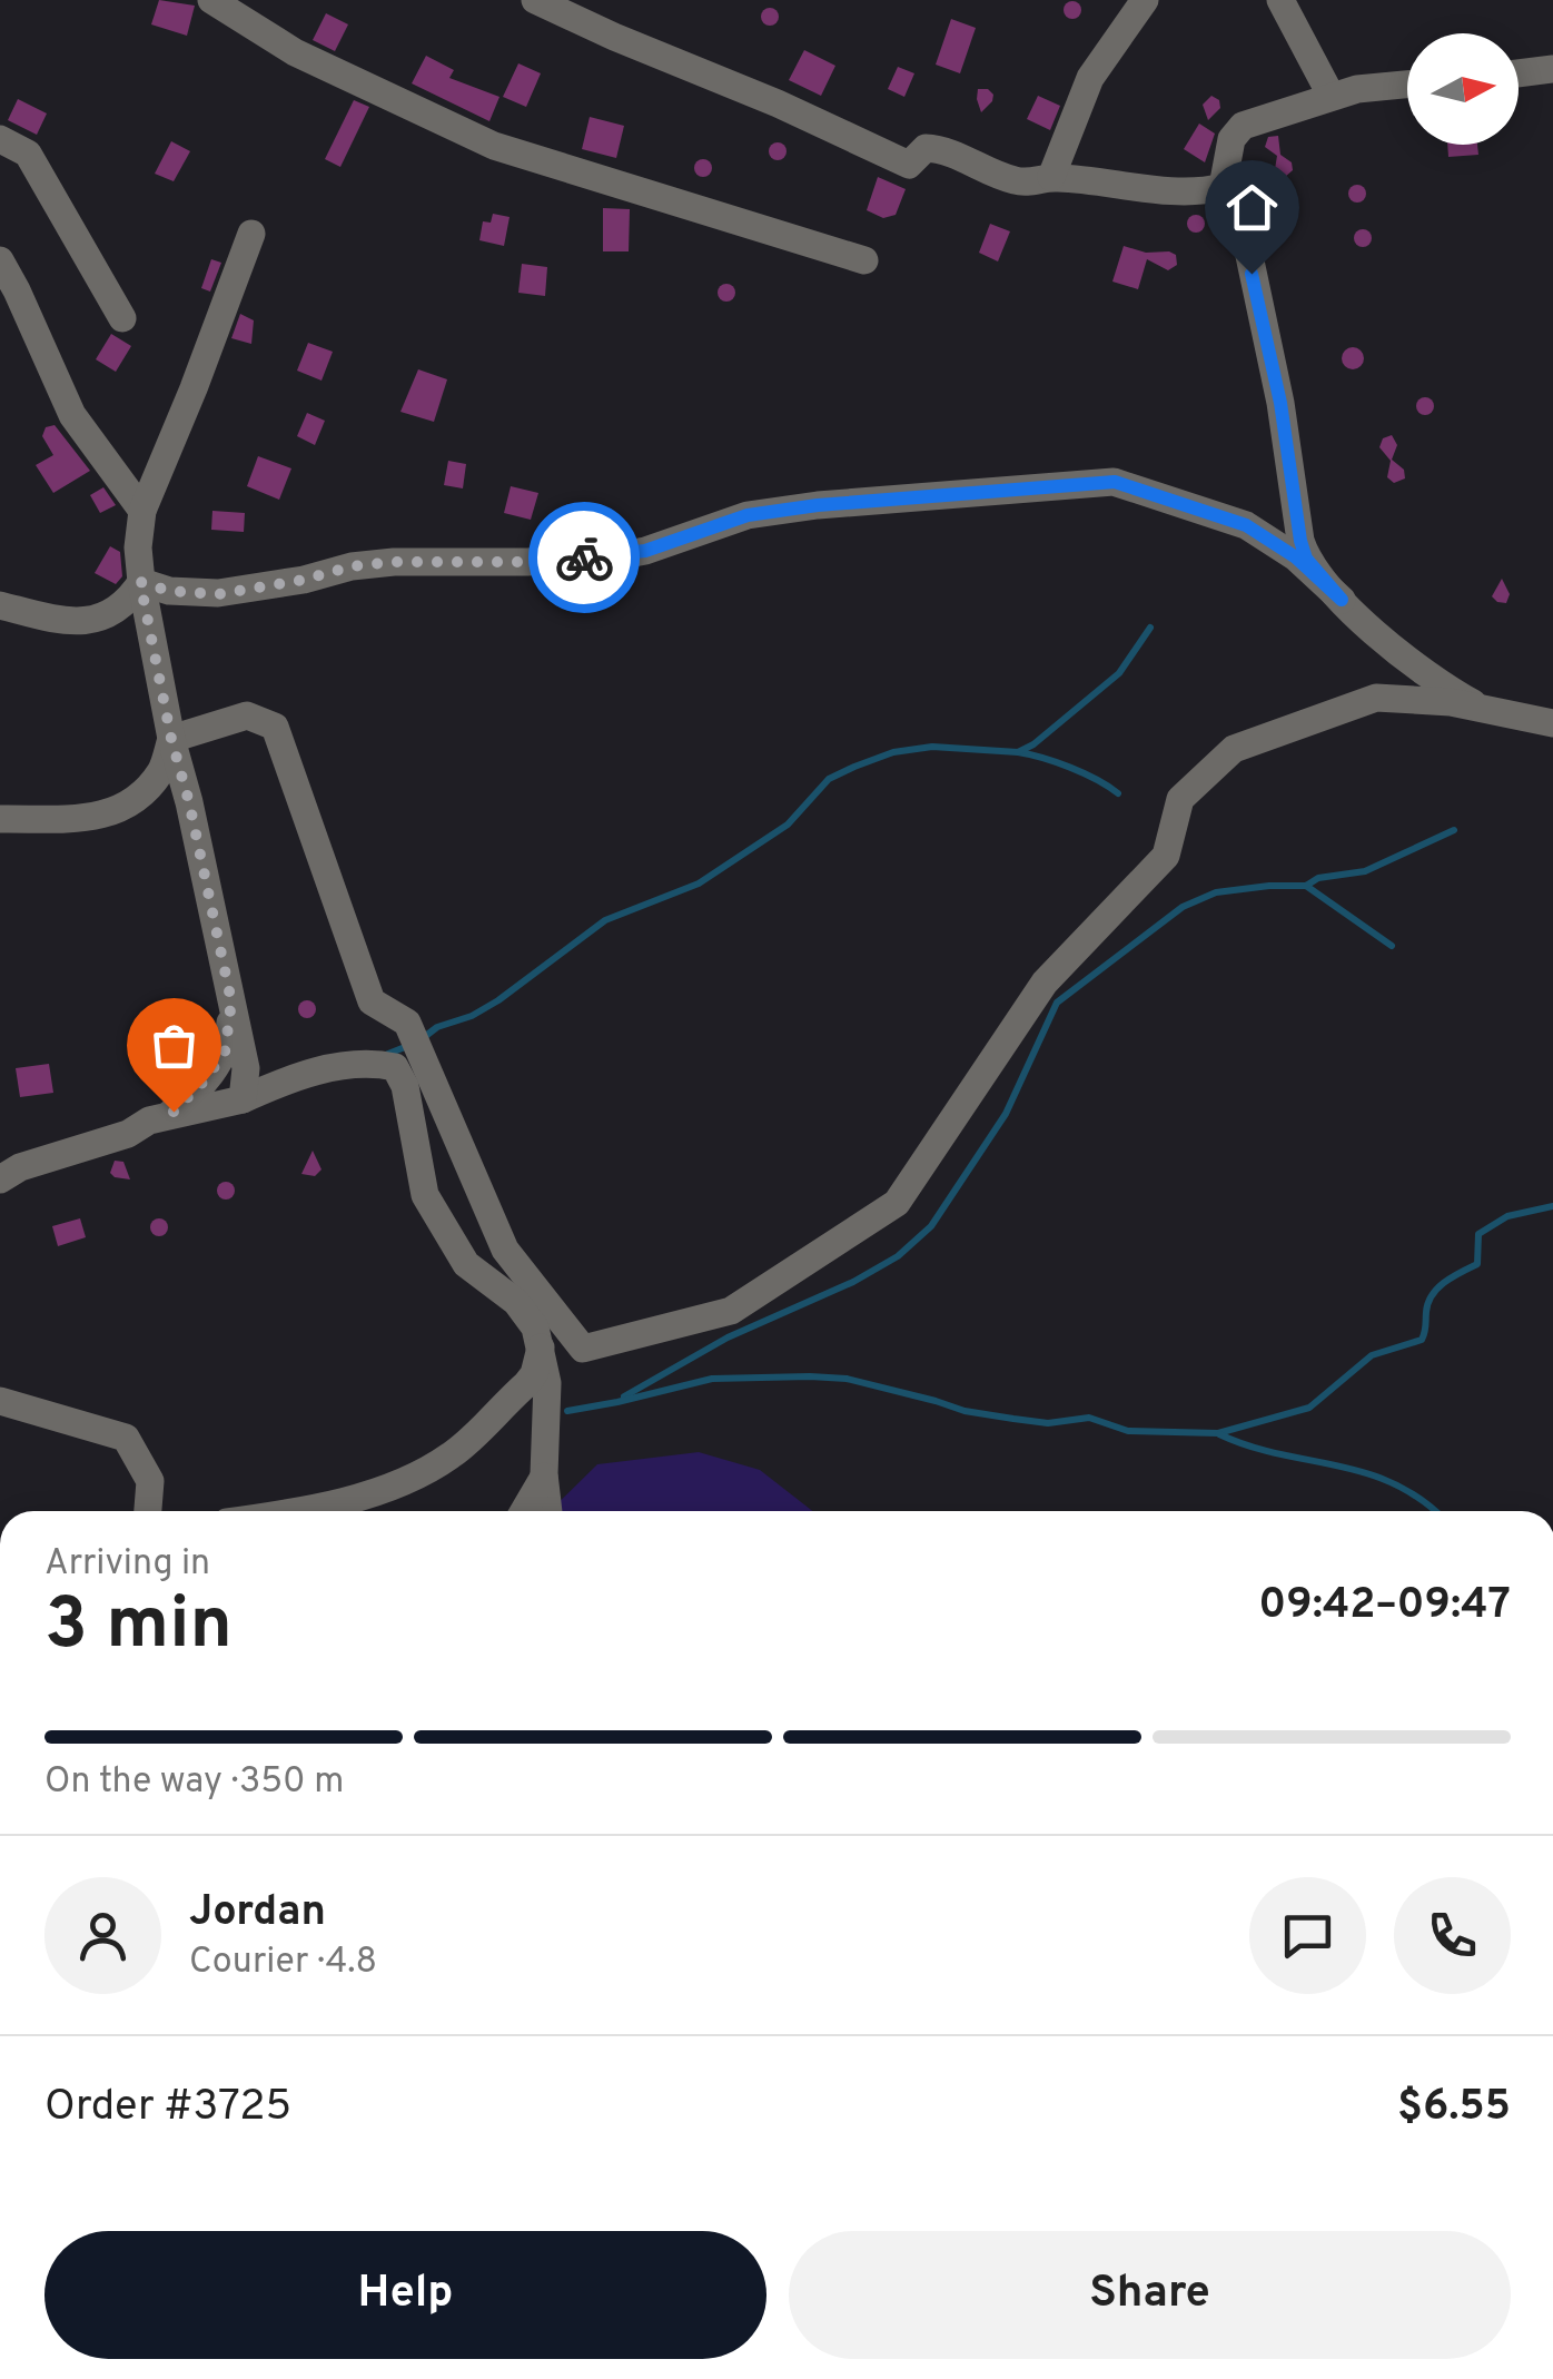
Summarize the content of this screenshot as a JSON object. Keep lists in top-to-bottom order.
{
  "north": "right",
  "page": {
    "heading": ["3 min", "Arriving in", "09:42–09:47"],
    "panel": [
      "Jordan",
      "Courier · 4.8",
      "Order #3725",
      "$6.55"
    ],
    "bar": "On the way · 350 m",
    "buttons": ["Help", "Share"]
  }
}
